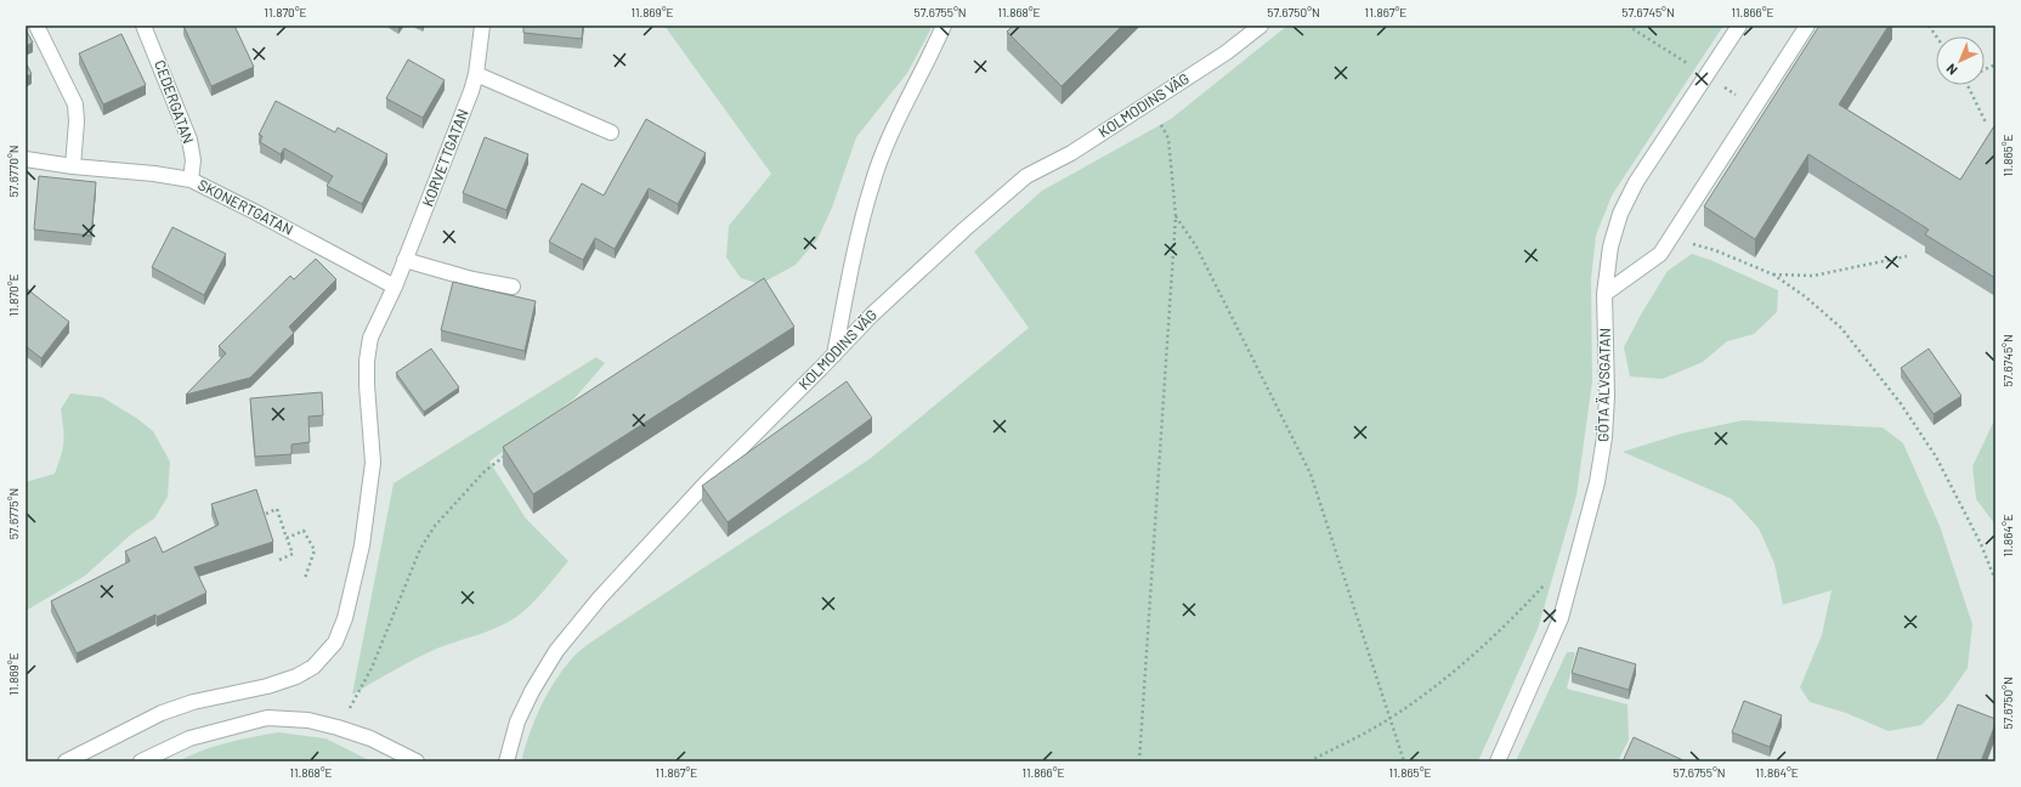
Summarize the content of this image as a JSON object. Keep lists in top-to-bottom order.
{
  "streets": {
    "street": [
      "CEDERGATAN",
      "KOLMODINS VÄG",
      "KORVETTGATAN",
      "SKONERTGATAN",
      "GÖTA ÄLVSGATAN"
    ]
  },
  "crossings": [
    ["CEDERGATAN", "SKONERTGATAN"],
    ["KORVETTGATAN", "SKONERTGATAN"]
  ],
  "north": "bottom left",
  "coordinates": [
    "11.870°E",
    "11.869°E",
    "57.6755°N",
    "11.868°E",
    "57.6750°N",
    "11.867°E",
    "57.6745°N",
    "11.866°E",
    "11.865°E",
    "57.6770°N",
    "57.6775°N",
    "11.864°E"
  ]
}
